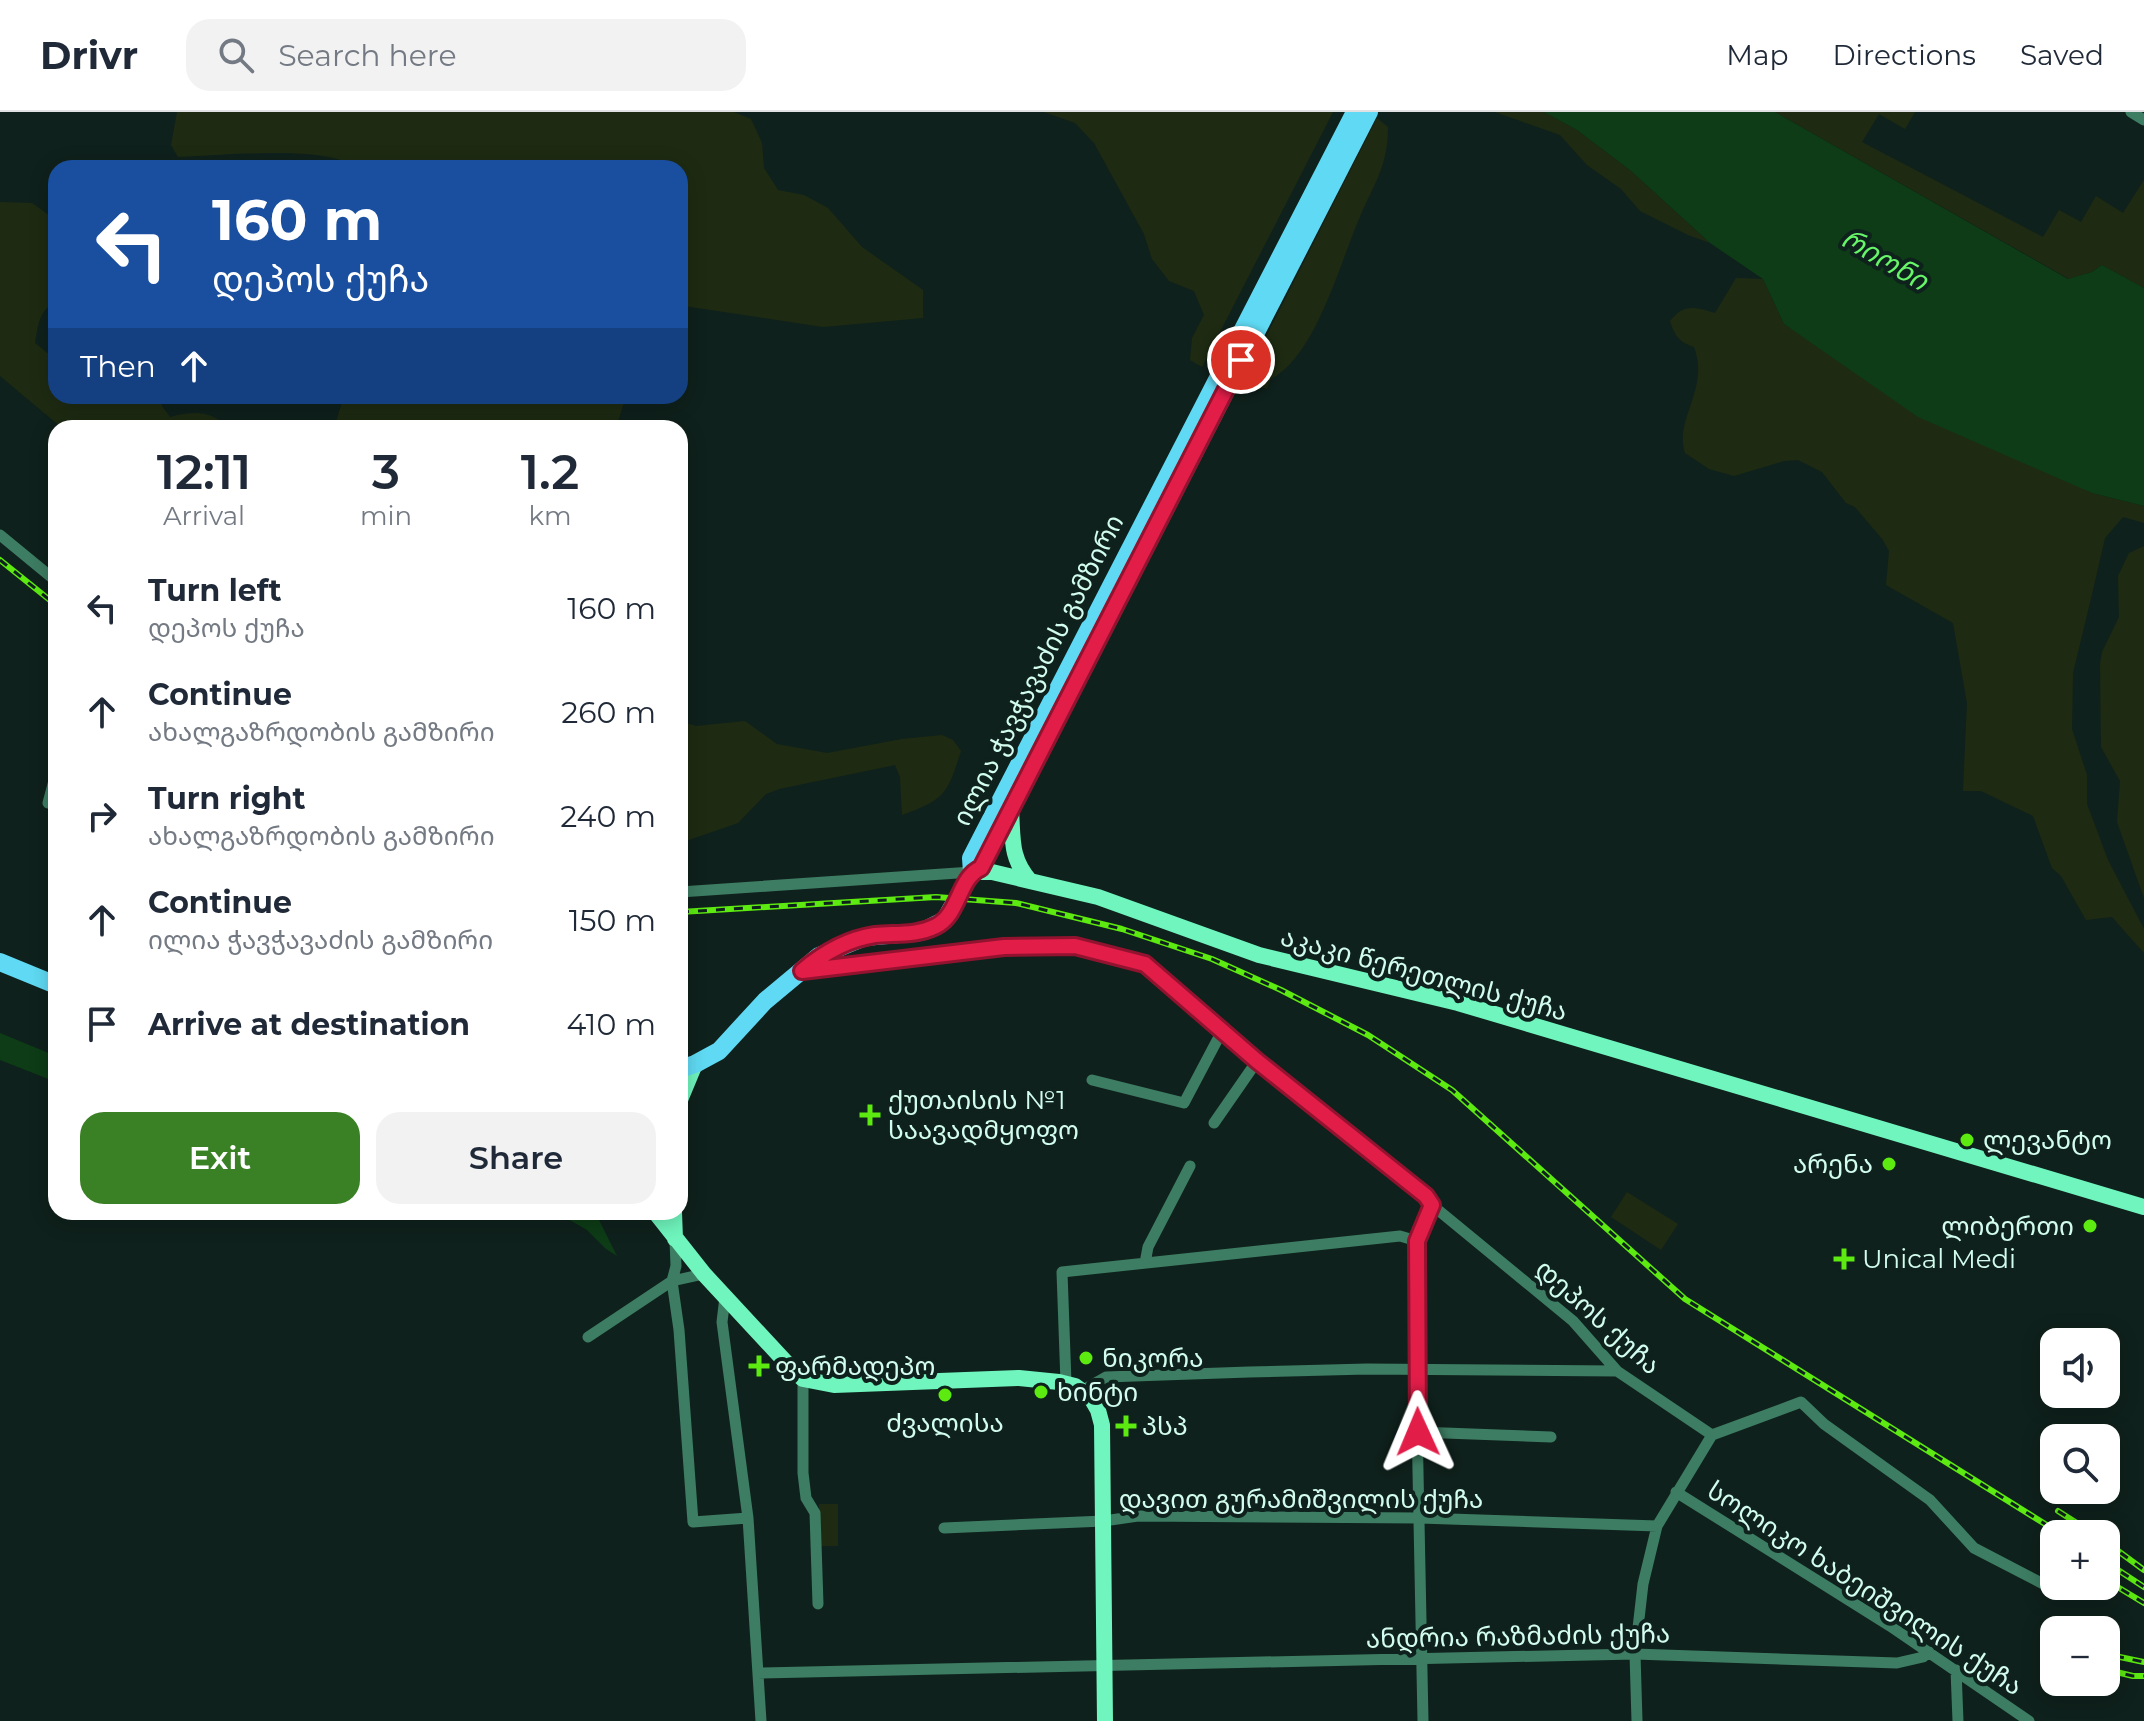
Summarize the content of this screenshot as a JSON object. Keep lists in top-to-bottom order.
{
  "streets": {
    "main road": ["ილია ჭავჭავაძის გამზირი", "აკაკი წერეთლის ქუჩა"],
    "street": [
      "დეპოს ქუჩა",
      "დავით გურამიშვილის ქუჩა",
      "სოლიკო ხაბეიშვილის ქუჩა",
      "ანდრია რაზმაძის ქუჩა"
    ]
  },
  "crossings": [
    ["ილია ჭავჭავაძის გამზირი", "აკაკი წერეთლის ქუჩა"],
    ["სოლიკო ხაბეიშვილის ქუჩა", "ანდრია რაზმაძის ქუჩა"]
  ],
  "water": ["რიონი"],
  "places": {
    "health": [
      "ქუთაისის №1 საავადმყოფო",
      "Unical Medi",
      "ფარმადეპო",
      "პსპ"
    ],
    "other": [
      "ლევანტო",
      "არენა",
      "ლიბერთი",
      "ნიკორა",
      "ხინტი",
      "ძვალისა"
    ]
  },
  "page": {
    "header": "Drivr",
    "search": "Search here",
    "nav": ["Map", "Directions", "Saved"],
    "turn": ["160 m", "დეპოს ქუჩა"],
    "then": "Then",
    "eta": [
      "12:11",
      "Arrival",
      "3",
      "min",
      "1.2",
      "km"
    ],
    "list": [
      {
        "name": "Turn left",
        "note": "დეპოს ქუჩა",
        "value": "160 m"
      },
      {
        "name": "Continue",
        "note": "ახალგაზრდობის გამზირი",
        "value": "260 m"
      },
      {
        "name": "Turn right",
        "note": "ახალგაზრდობის გამზირი",
        "value": "240 m"
      },
      {
        "name": "Continue",
        "note": "ილია ჭავჭავაძის გამზირი",
        "value": "150 m"
      },
      {
        "name": "Arrive at destination",
        "value": "410 m"
      }
    ],
    "buttons": ["Exit", "Share"],
    "map_buttons": ["+", "−"]
  }
}
